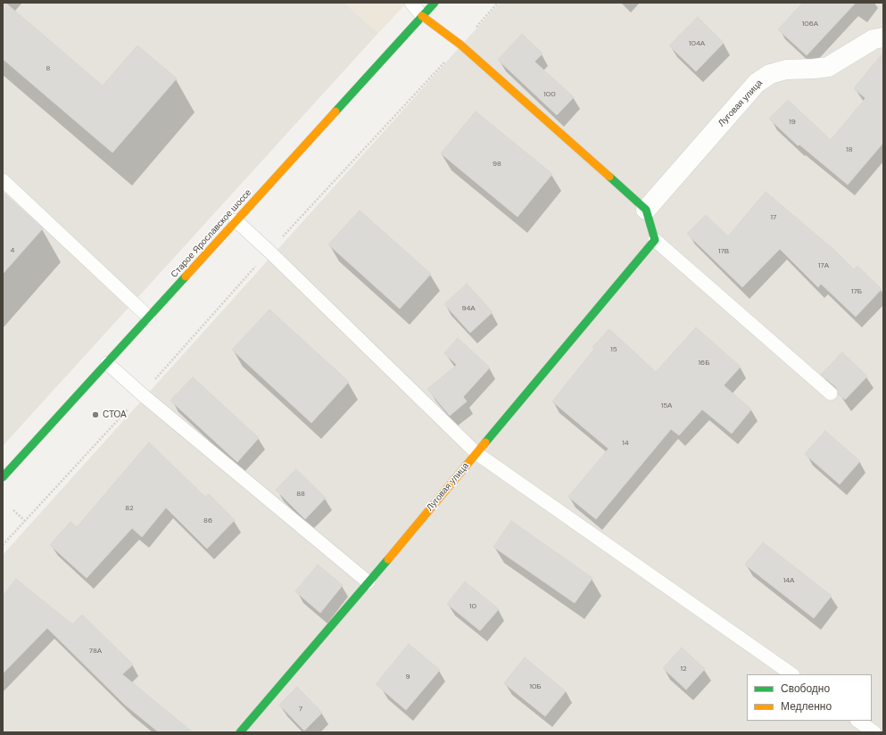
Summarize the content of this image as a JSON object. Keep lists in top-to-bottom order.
{
  "streets": {
    "street": ["Луговая улица", "Старое Ярославское шоссе"]
  },
  "places": ["СТОА"],
  "house_numbers": [
    "106А",
    "104А",
    "8",
    "100",
    "19",
    "18",
    "98",
    "17",
    "4",
    "17В",
    "17А",
    "17Б",
    "94А",
    "15",
    "16Б",
    "15А",
    "14",
    "88",
    "82",
    "86",
    "14А",
    "10",
    "78А",
    "12",
    "9",
    "10Б",
    "7"
  ],
  "legend": ["Свободно", "Медленно"]
}
